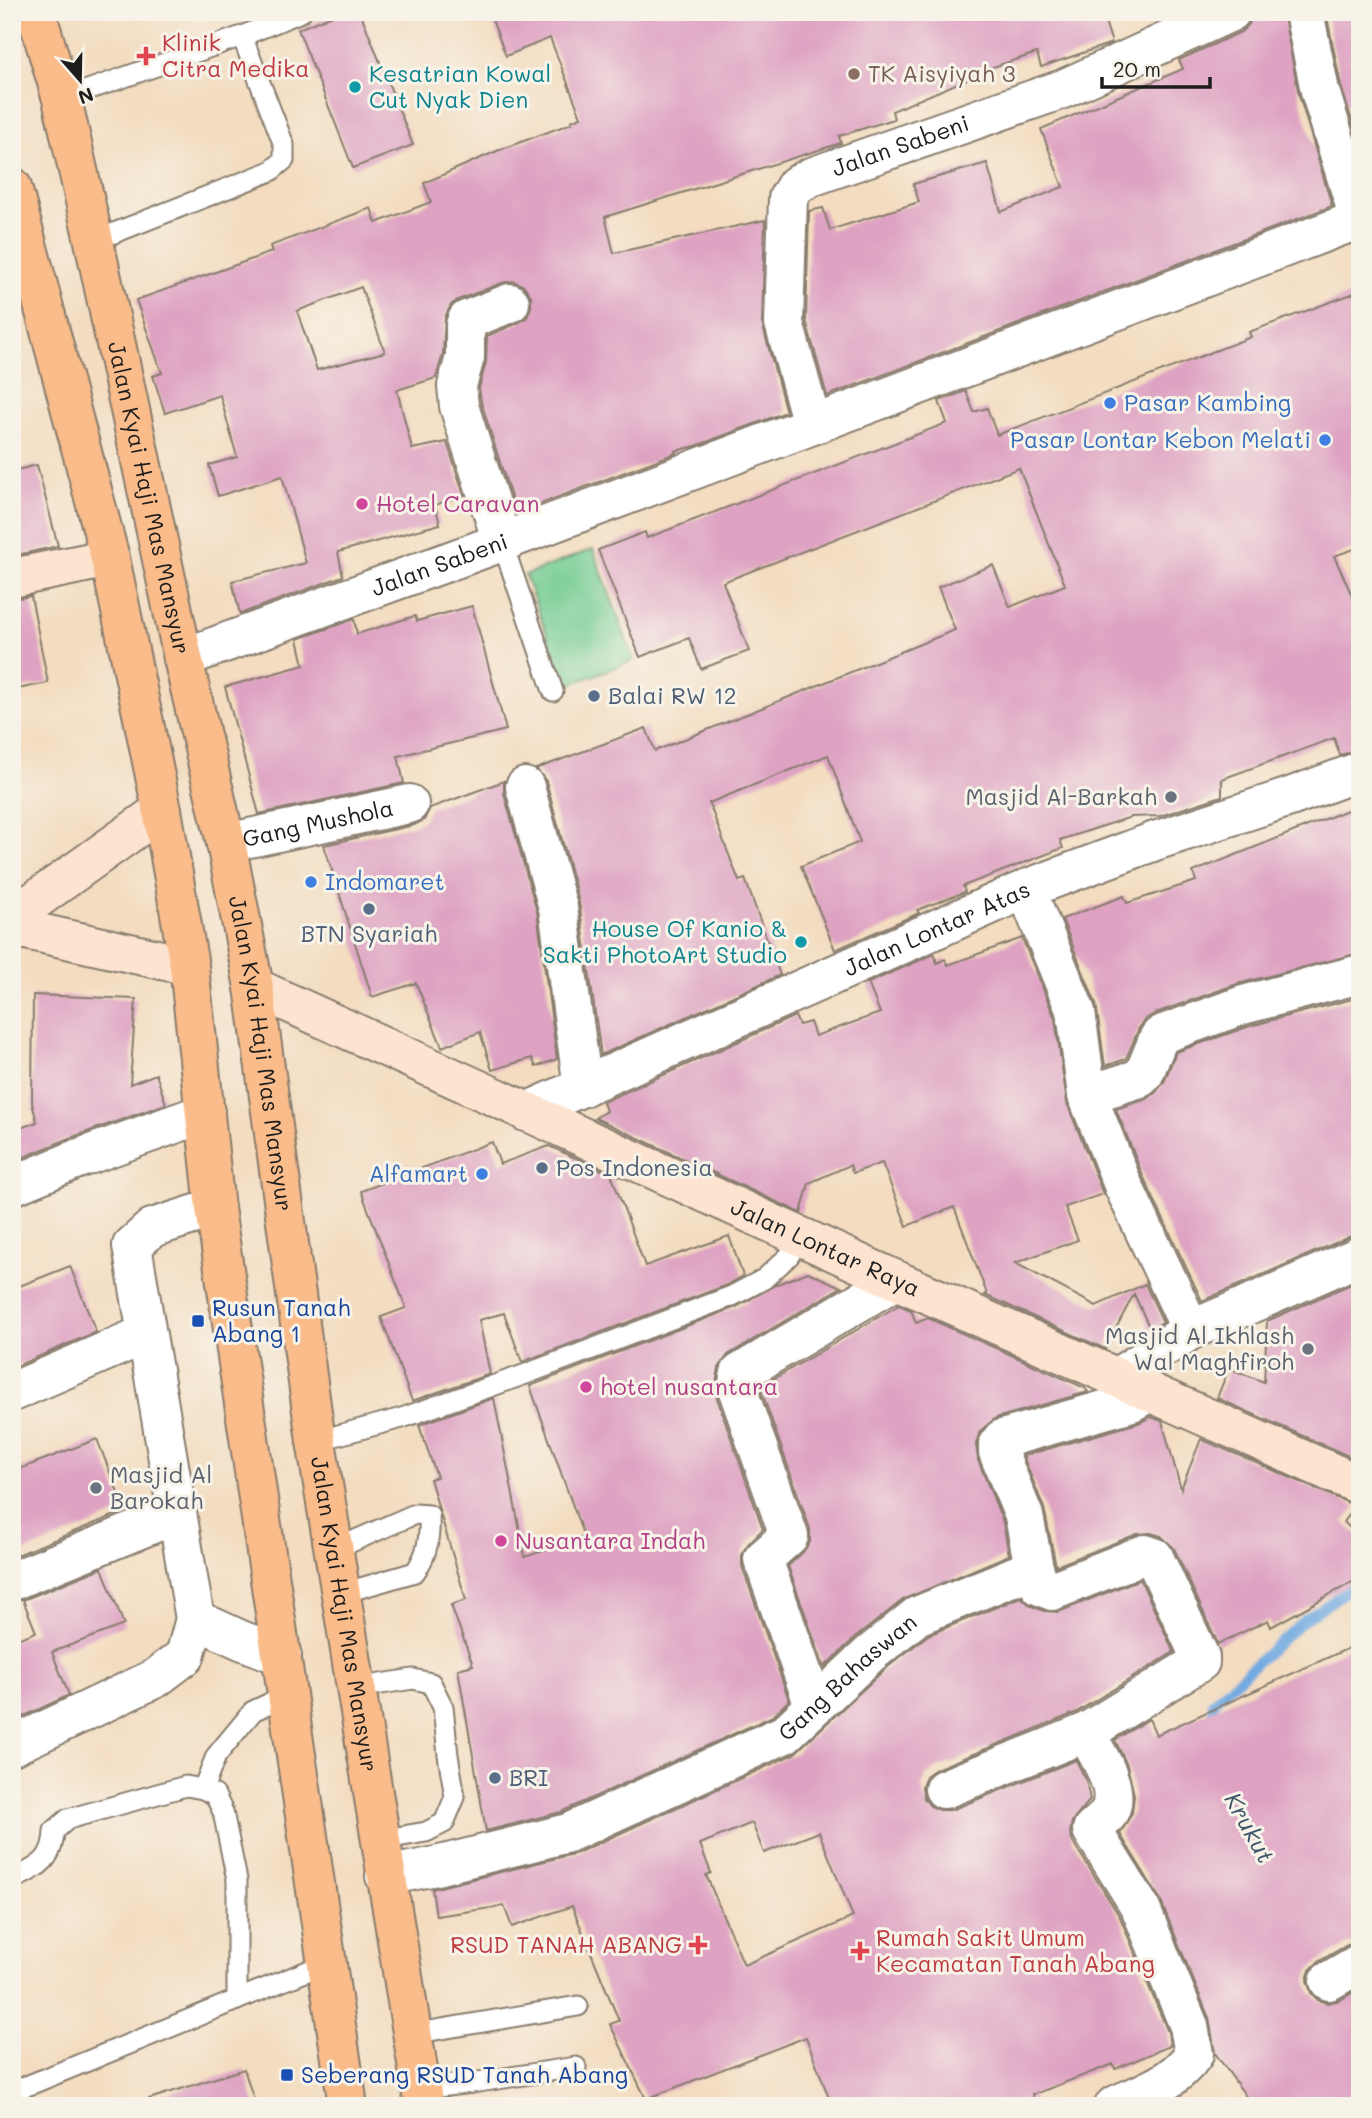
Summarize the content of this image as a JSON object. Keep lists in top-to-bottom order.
{
  "streets": {
    "main road": ["Jalan Kyai Haji Mas Mansyur"],
    "street": [
      "Jalan Sabeni",
      "Gang Mushola",
      "Jalan Lontar Atas",
      "Jalan Lontar Raya",
      "Gang Bahaswan"
    ]
  },
  "crossings": [
    ["Jalan Sabeni", "Jalan Kyai Haji Mas Mansyur"],
    ["Jalan Kyai Haji Mas Mansyur", "Gang Mushola"],
    ["Jalan Kyai Haji Mas Mansyur", "Jalan Lontar Raya"],
    ["Jalan Kyai Haji Mas Mansyur", "Gang Bahaswan"],
    ["Jalan Lontar Atas", "Jalan Lontar Raya"]
  ],
  "water": ["Krukut"],
  "places": {
    "health": ["Klinik Citra Medika", "RSUD TANAH ABANG", "Rumah Sakit Umum Kecamatan Tanah Abang"],
    "other": [
      "TK Aisyiyah 3",
      "Kesatrian Kowal Cut Nyak Dien",
      "Pasar Kambing",
      "Pasar Lontar Kebon Melati",
      "Hotel Caravan",
      "Balai RW 12",
      "Masjid Al-Barkah",
      "Indomaret",
      "BTN Syariah",
      "House Of Kanio & Sakti PhotoArt Studio",
      "Pos Indonesia",
      "Alfamart",
      "Masjid Al Ikhlash Wal Maghfiroh",
      "hotel nusantara",
      "Masjid Al Barokah",
      "Nusantara Indah",
      "BRI"
    ],
    "transit": ["Rusun Tanah Abang 1", "Seberang RSUD Tanah Abang"]
  },
  "scale_bar": "20 m",
  "north": "bottom"
}
